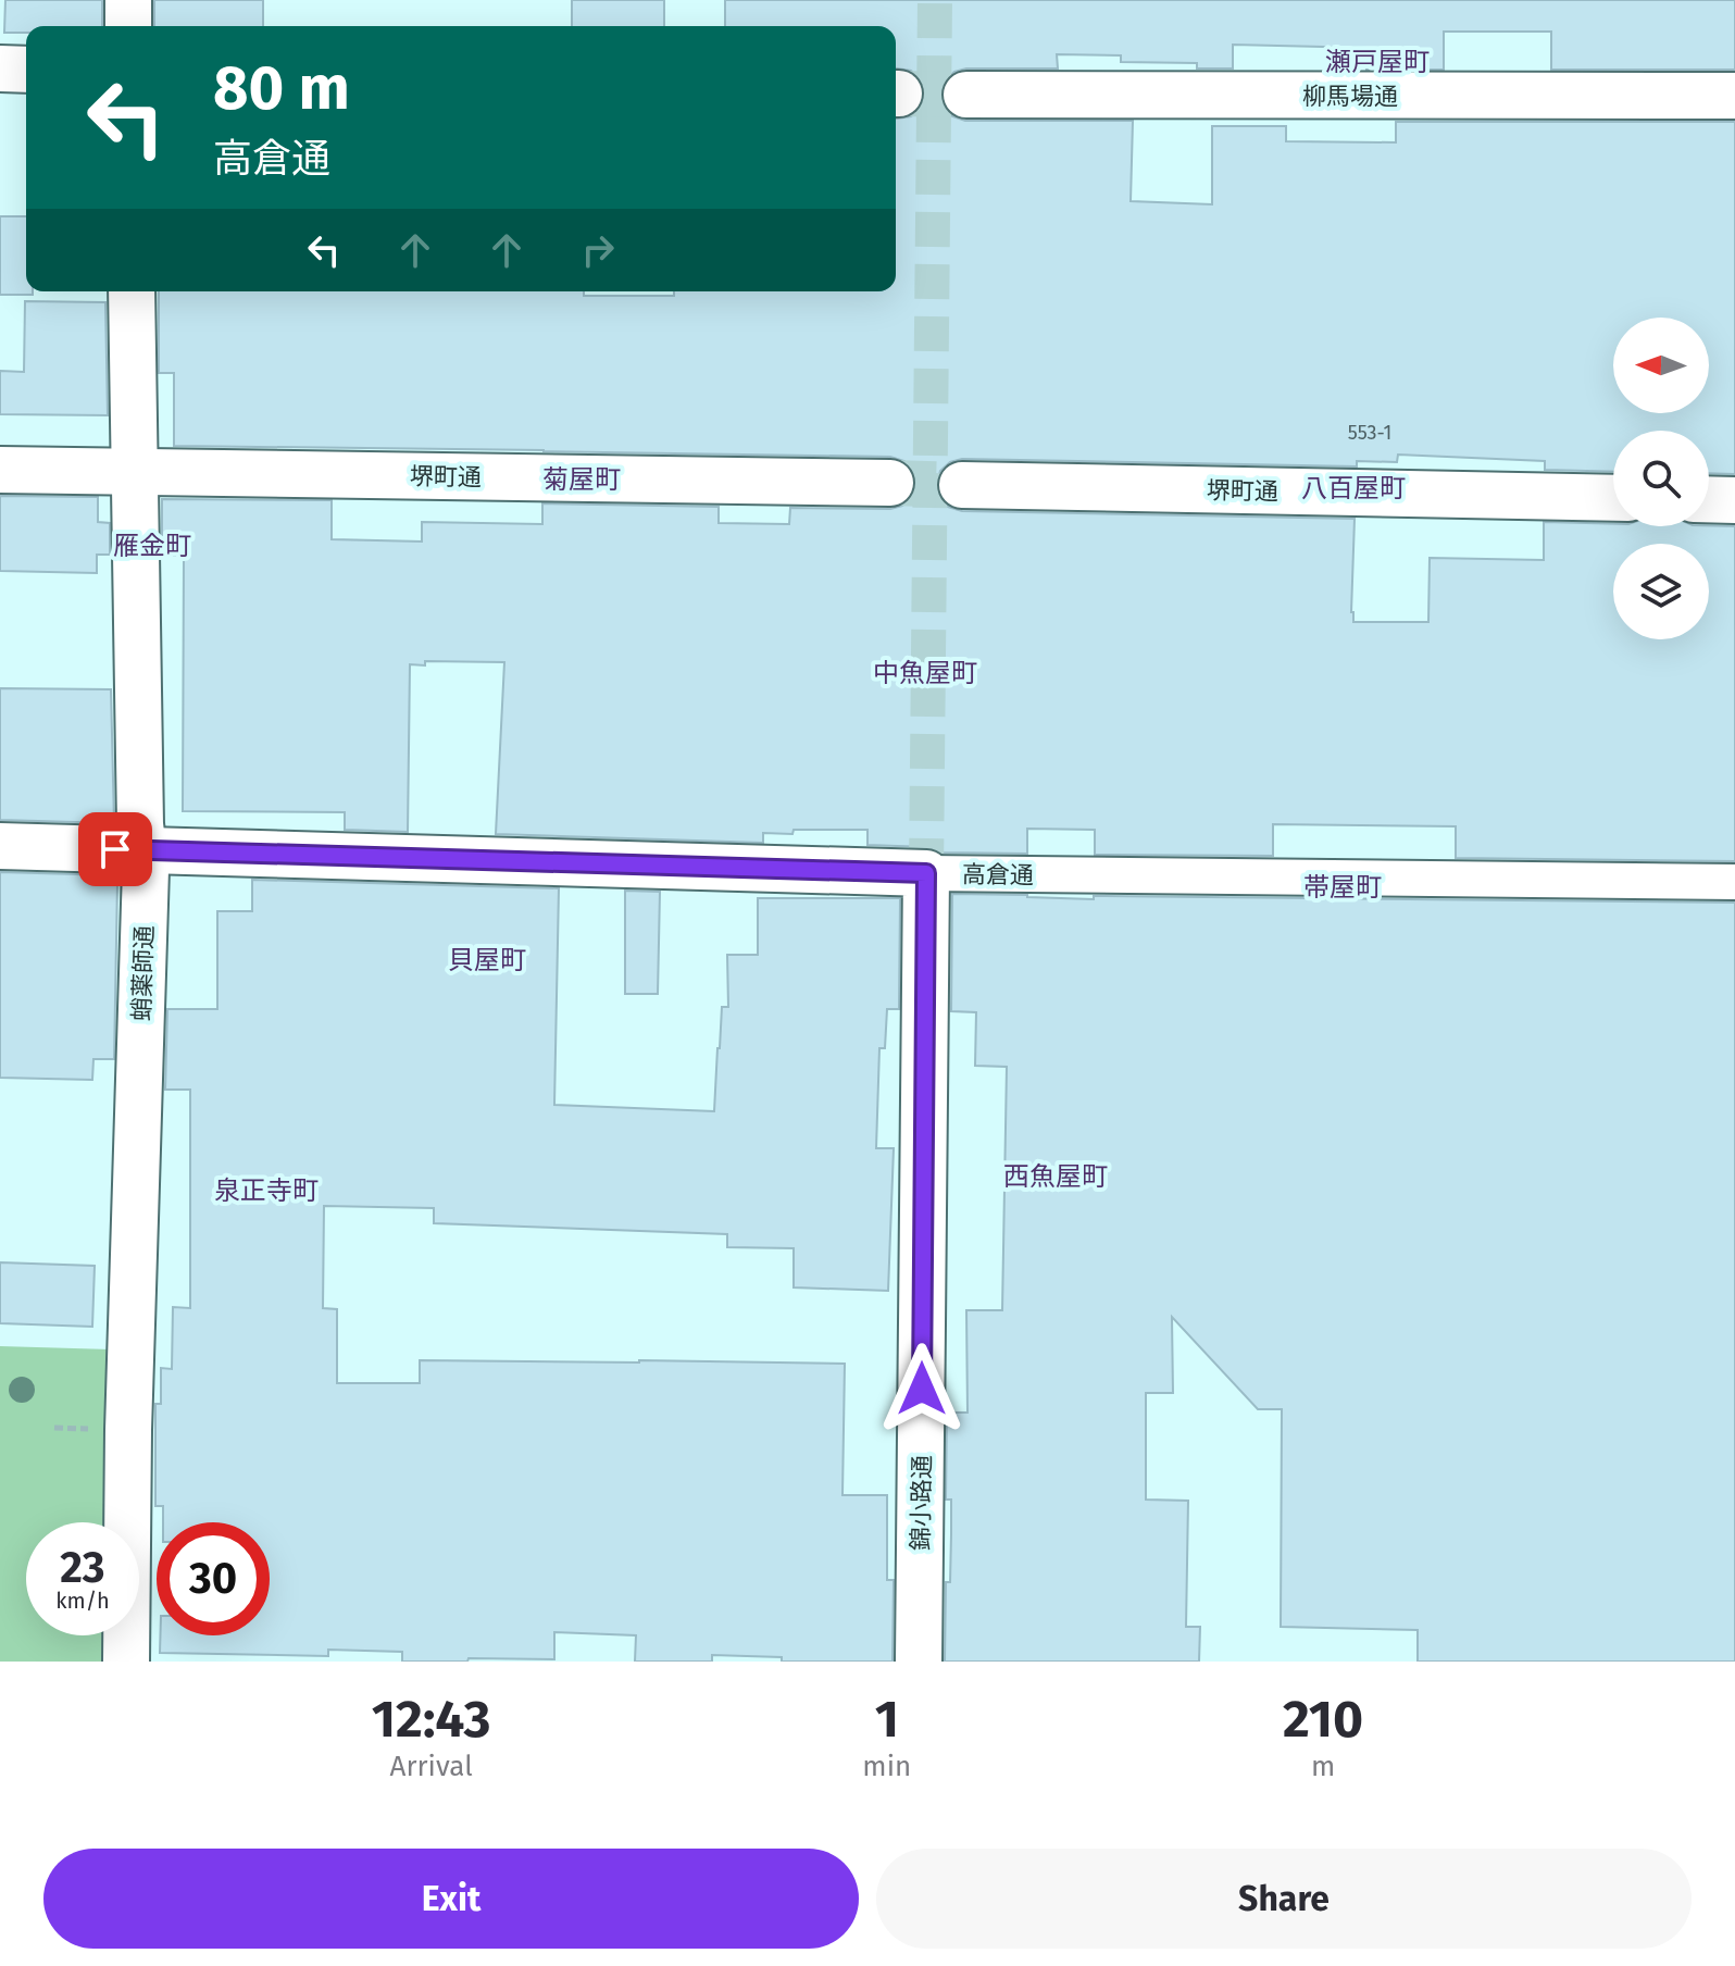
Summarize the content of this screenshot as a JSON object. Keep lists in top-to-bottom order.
{
  "streets": {
    "street": [
      "柳馬場通",
      "堺町通",
      "高倉通",
      "蛸薬師通",
      "錦小路通"
    ]
  },
  "crossings": [
    ["堺町通", "蛸薬師通"],
    ["高倉通", "蛸薬師通"],
    ["高倉通", "錦小路通"]
  ],
  "districts": [
    "瀬戸屋町",
    "菊屋町",
    "八百屋町",
    "雁金町",
    "中魚屋町",
    "帯屋町",
    "貝屋町",
    "西魚屋町",
    "泉正寺町"
  ],
  "house_numbers": ["553-1"],
  "north": "left",
  "page": {
    "turn": ["80 m", "高倉通"],
    "speed": "23 km/h",
    "limit": "30",
    "eta": [
      "12:43",
      "Arrival",
      "1",
      "min",
      "210",
      "m"
    ],
    "buttons": ["Exit", "Share"]
  }
}
